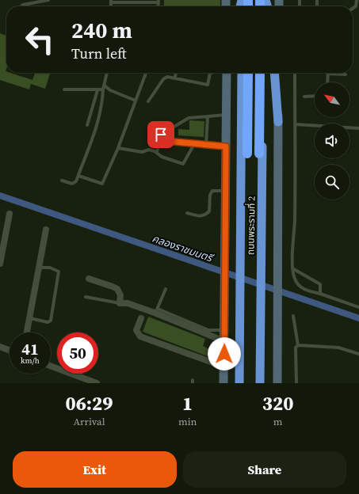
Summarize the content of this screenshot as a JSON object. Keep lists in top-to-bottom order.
{
  "streets": {
    "highway": ["ถนนพระรามที่ 2"]
  },
  "water": ["คลองราชมนตรี"],
  "north": "top left",
  "page": {
    "turn": ["240 m", "Turn left"],
    "speed": "41 km/h",
    "limit": "50",
    "eta": [
      "06:29",
      "Arrival",
      "1",
      "min",
      "320",
      "m"
    ],
    "buttons": ["Exit", "Share"]
  }
}
